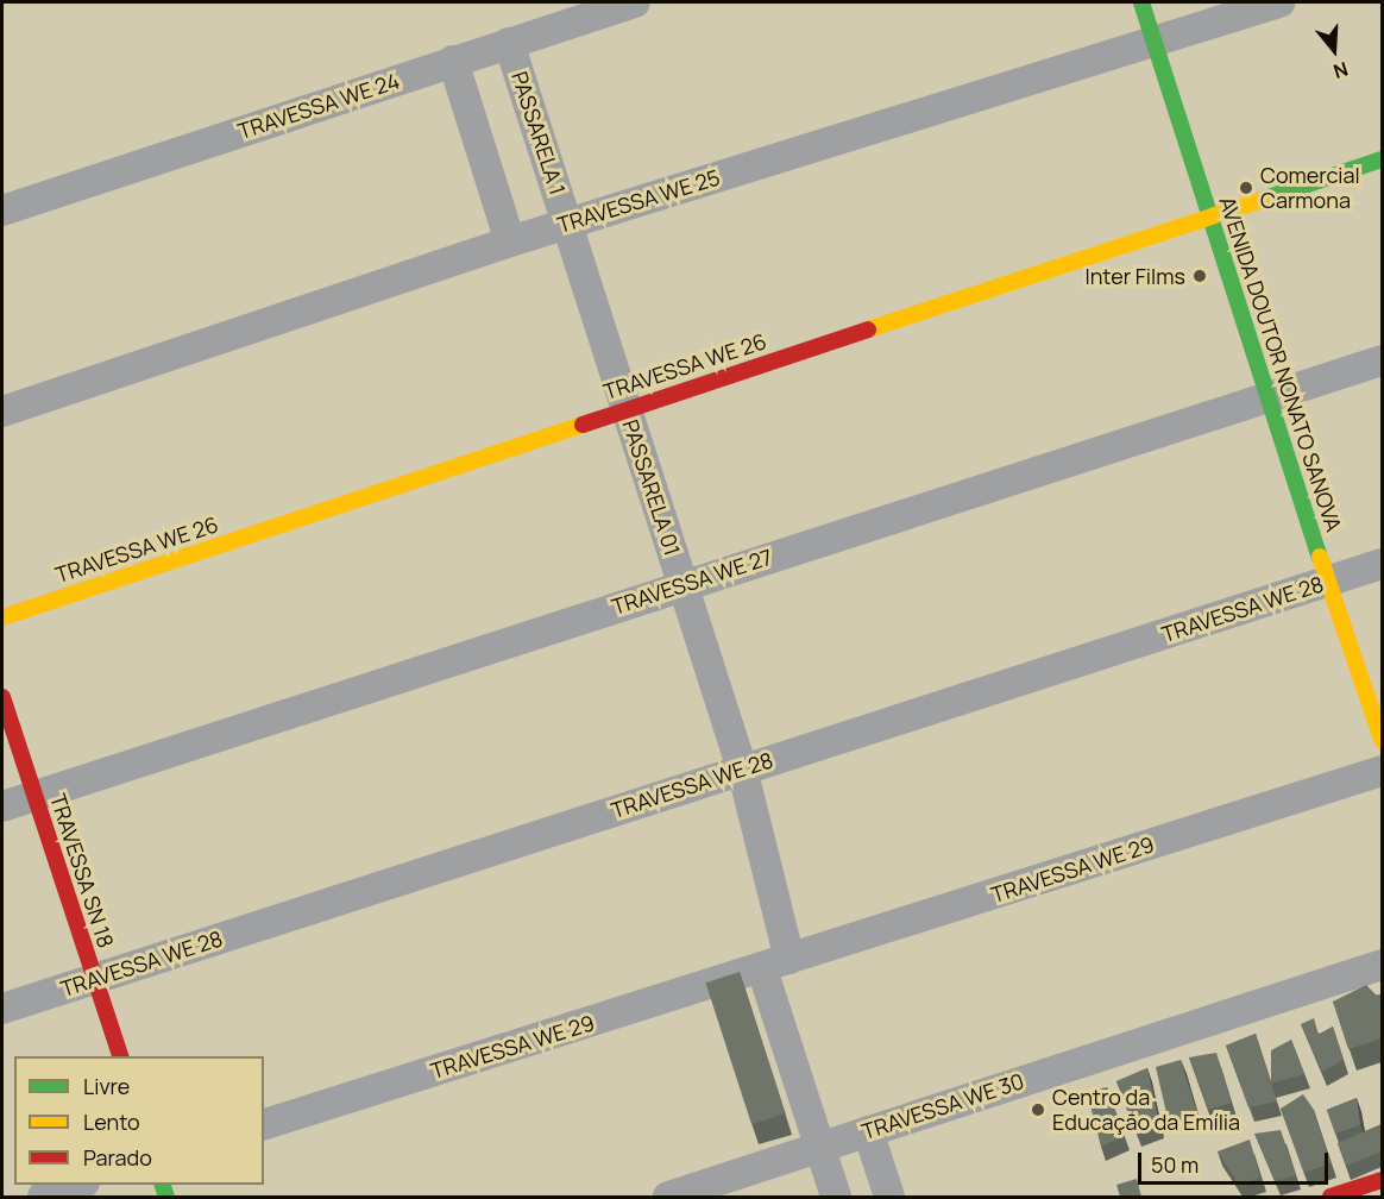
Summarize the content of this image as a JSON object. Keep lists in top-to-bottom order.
{
  "streets": {
    "street": [
      "TRAVESSA WE 24",
      "PASSARELA 1",
      "TRAVESSA WE 25",
      "AVENIDA DOUTOR NONATO SANOVA",
      "TRAVESSA WE 26",
      "PASSARELA 01",
      "TRAVESSA WE 27",
      "TRAVESSA WE 28",
      "TRAVESSA WE 29",
      "TRAVESSA SN 18",
      "TRAVESSA WE 30"
    ]
  },
  "crossings": [
    ["TRAVESSA WE 24", "PASSARELA 1"],
    ["PASSARELA 1", "TRAVESSA WE 25"],
    ["PASSARELA 1", "PASSARELA 01"],
    ["TRAVESSA WE 25", "AVENIDA DOUTOR NONATO SANOVA"],
    ["TRAVESSA WE 25", "PASSARELA 01"],
    ["AVENIDA DOUTOR NONATO SANOVA", "TRAVESSA WE 26"],
    ["AVENIDA DOUTOR NONATO SANOVA", "TRAVESSA WE 27"],
    ["AVENIDA DOUTOR NONATO SANOVA", "TRAVESSA WE 28"],
    ["TRAVESSA WE 26", "PASSARELA 01"],
    ["PASSARELA 01", "TRAVESSA WE 27"],
    ["PASSARELA 01", "TRAVESSA WE 28"],
    ["PASSARELA 01", "TRAVESSA WE 29"],
    ["PASSARELA 01", "TRAVESSA WE 30"],
    ["TRAVESSA WE 27", "TRAVESSA SN 18"],
    ["TRAVESSA WE 28", "TRAVESSA SN 18"]
  ],
  "places": ["Comercial Carmona", "Inter Films", "Centro da Educação da Emília"],
  "legend": ["Livre", "Lento", "Parado"],
  "scale_bar": "50 m",
  "north": "bottom"
}
